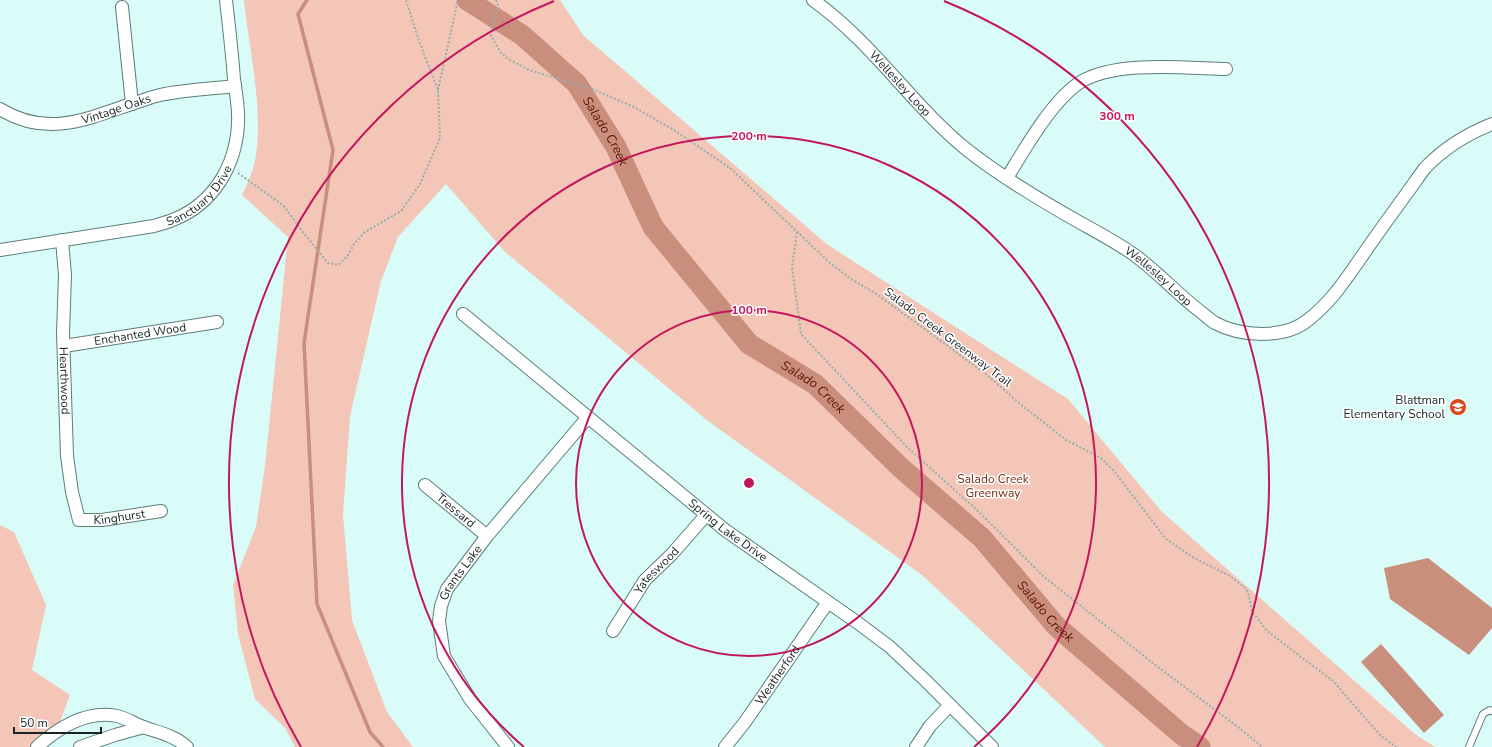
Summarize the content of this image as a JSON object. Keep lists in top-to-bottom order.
{
  "streets": {
    "street": [
      "Wellesley Loop",
      "Vintage Oaks",
      "Sanctuary Drive",
      "Enchanted Wood",
      "Hearthwood",
      "Tressard",
      "Kinghurst",
      "Spring Lake Drive",
      "Yateswood",
      "Grants Lake",
      "Weatherford"
    ],
    "path": ["Salado Creek Greenway Trail"]
  },
  "crossings": [
    ["Vintage Oaks", "Sanctuary Drive"],
    ["Sanctuary Drive", "Hearthwood"],
    ["Enchanted Wood", "Hearthwood"],
    ["Hearthwood", "Kinghurst"],
    ["Tressard", "Grants Lake"],
    ["Spring Lake Drive", "Yateswood"],
    ["Spring Lake Drive", "Grants Lake"],
    ["Spring Lake Drive", "Weatherford"]
  ],
  "water": ["Salado Creek"],
  "parks": ["Salado Creek Greenway"],
  "places": {
    "school or university": ["Blattman Elementary School"]
  },
  "scale_bar": "50 m",
  "rings": ["300 m", "200 m", "100 m"]
}
